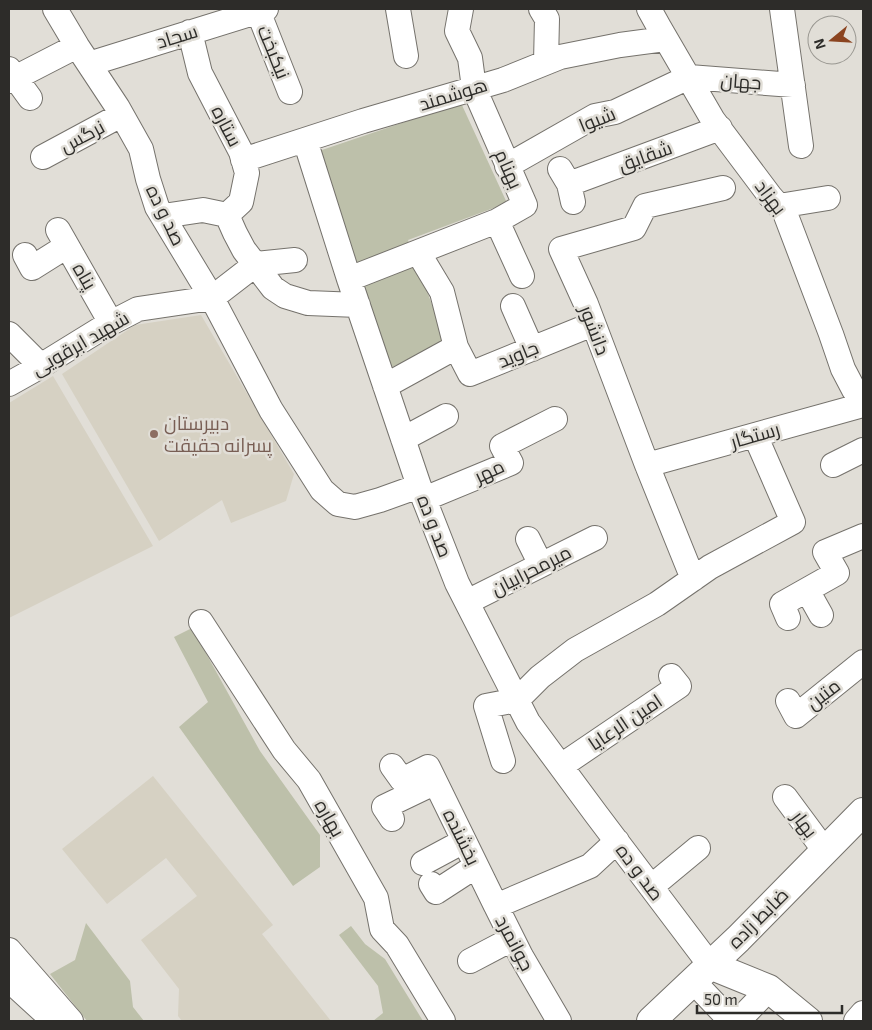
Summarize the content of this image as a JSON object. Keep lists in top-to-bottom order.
{
  "streets": {
    "main road": ["ضابط زاده"],
    "street": [
      "سجاد",
      "نیکبخت",
      "جهان",
      "هوشمند",
      "شیوا",
      "ستاره",
      "نرگس",
      "شقایق",
      "بهنام",
      "بهزاد",
      "صد و ده",
      "پناه",
      "دانشور",
      "شهید ابرقویی",
      "جاوید",
      "رستگار",
      "مهر",
      "میرمحرابیان",
      "متین",
      "امین الرعایا",
      "بهاره",
      "بهار",
      "بخشنده",
      "جوانمرد"
    ]
  },
  "crossings": [
    ["سجاد", "نیکبخت"],
    ["سجاد", "ستاره"],
    ["سجاد", "صد و ده"],
    ["جهان", "شیوا"],
    ["جهان", "بهزاد"],
    ["هوشمند", "ستاره"],
    ["هوشمند", "بهنام"],
    ["هوشمند", "بهزاد"],
    ["شیوا", "بهنام"],
    ["شیوا", "بهزاد"],
    ["نرگس", "صد و ده"],
    ["شقایق", "بهزاد"],
    ["بهنام", "جاوید"],
    ["صد و ده", "شهید ابرقویی"],
    ["صد و ده", "مهر"],
    ["صد و ده", "میرمحرابیان"],
    ["صد و ده", "امین الرعایا"],
    ["صد و ده", "ضابط زاده"],
    ["صد و ده", "جوانمرد"],
    ["پناه", "شهید ابرقویی"],
    ["دانشور", "جاوید"],
    ["دانشور", "رستگار"],
    ["بهار", "ضابط زاده"],
    ["بخشنده", "جوانمرد"]
  ],
  "places": ["دبیرستان پسرانه حقیقت"],
  "scale_bar": "50 m",
  "north": "left"
}
